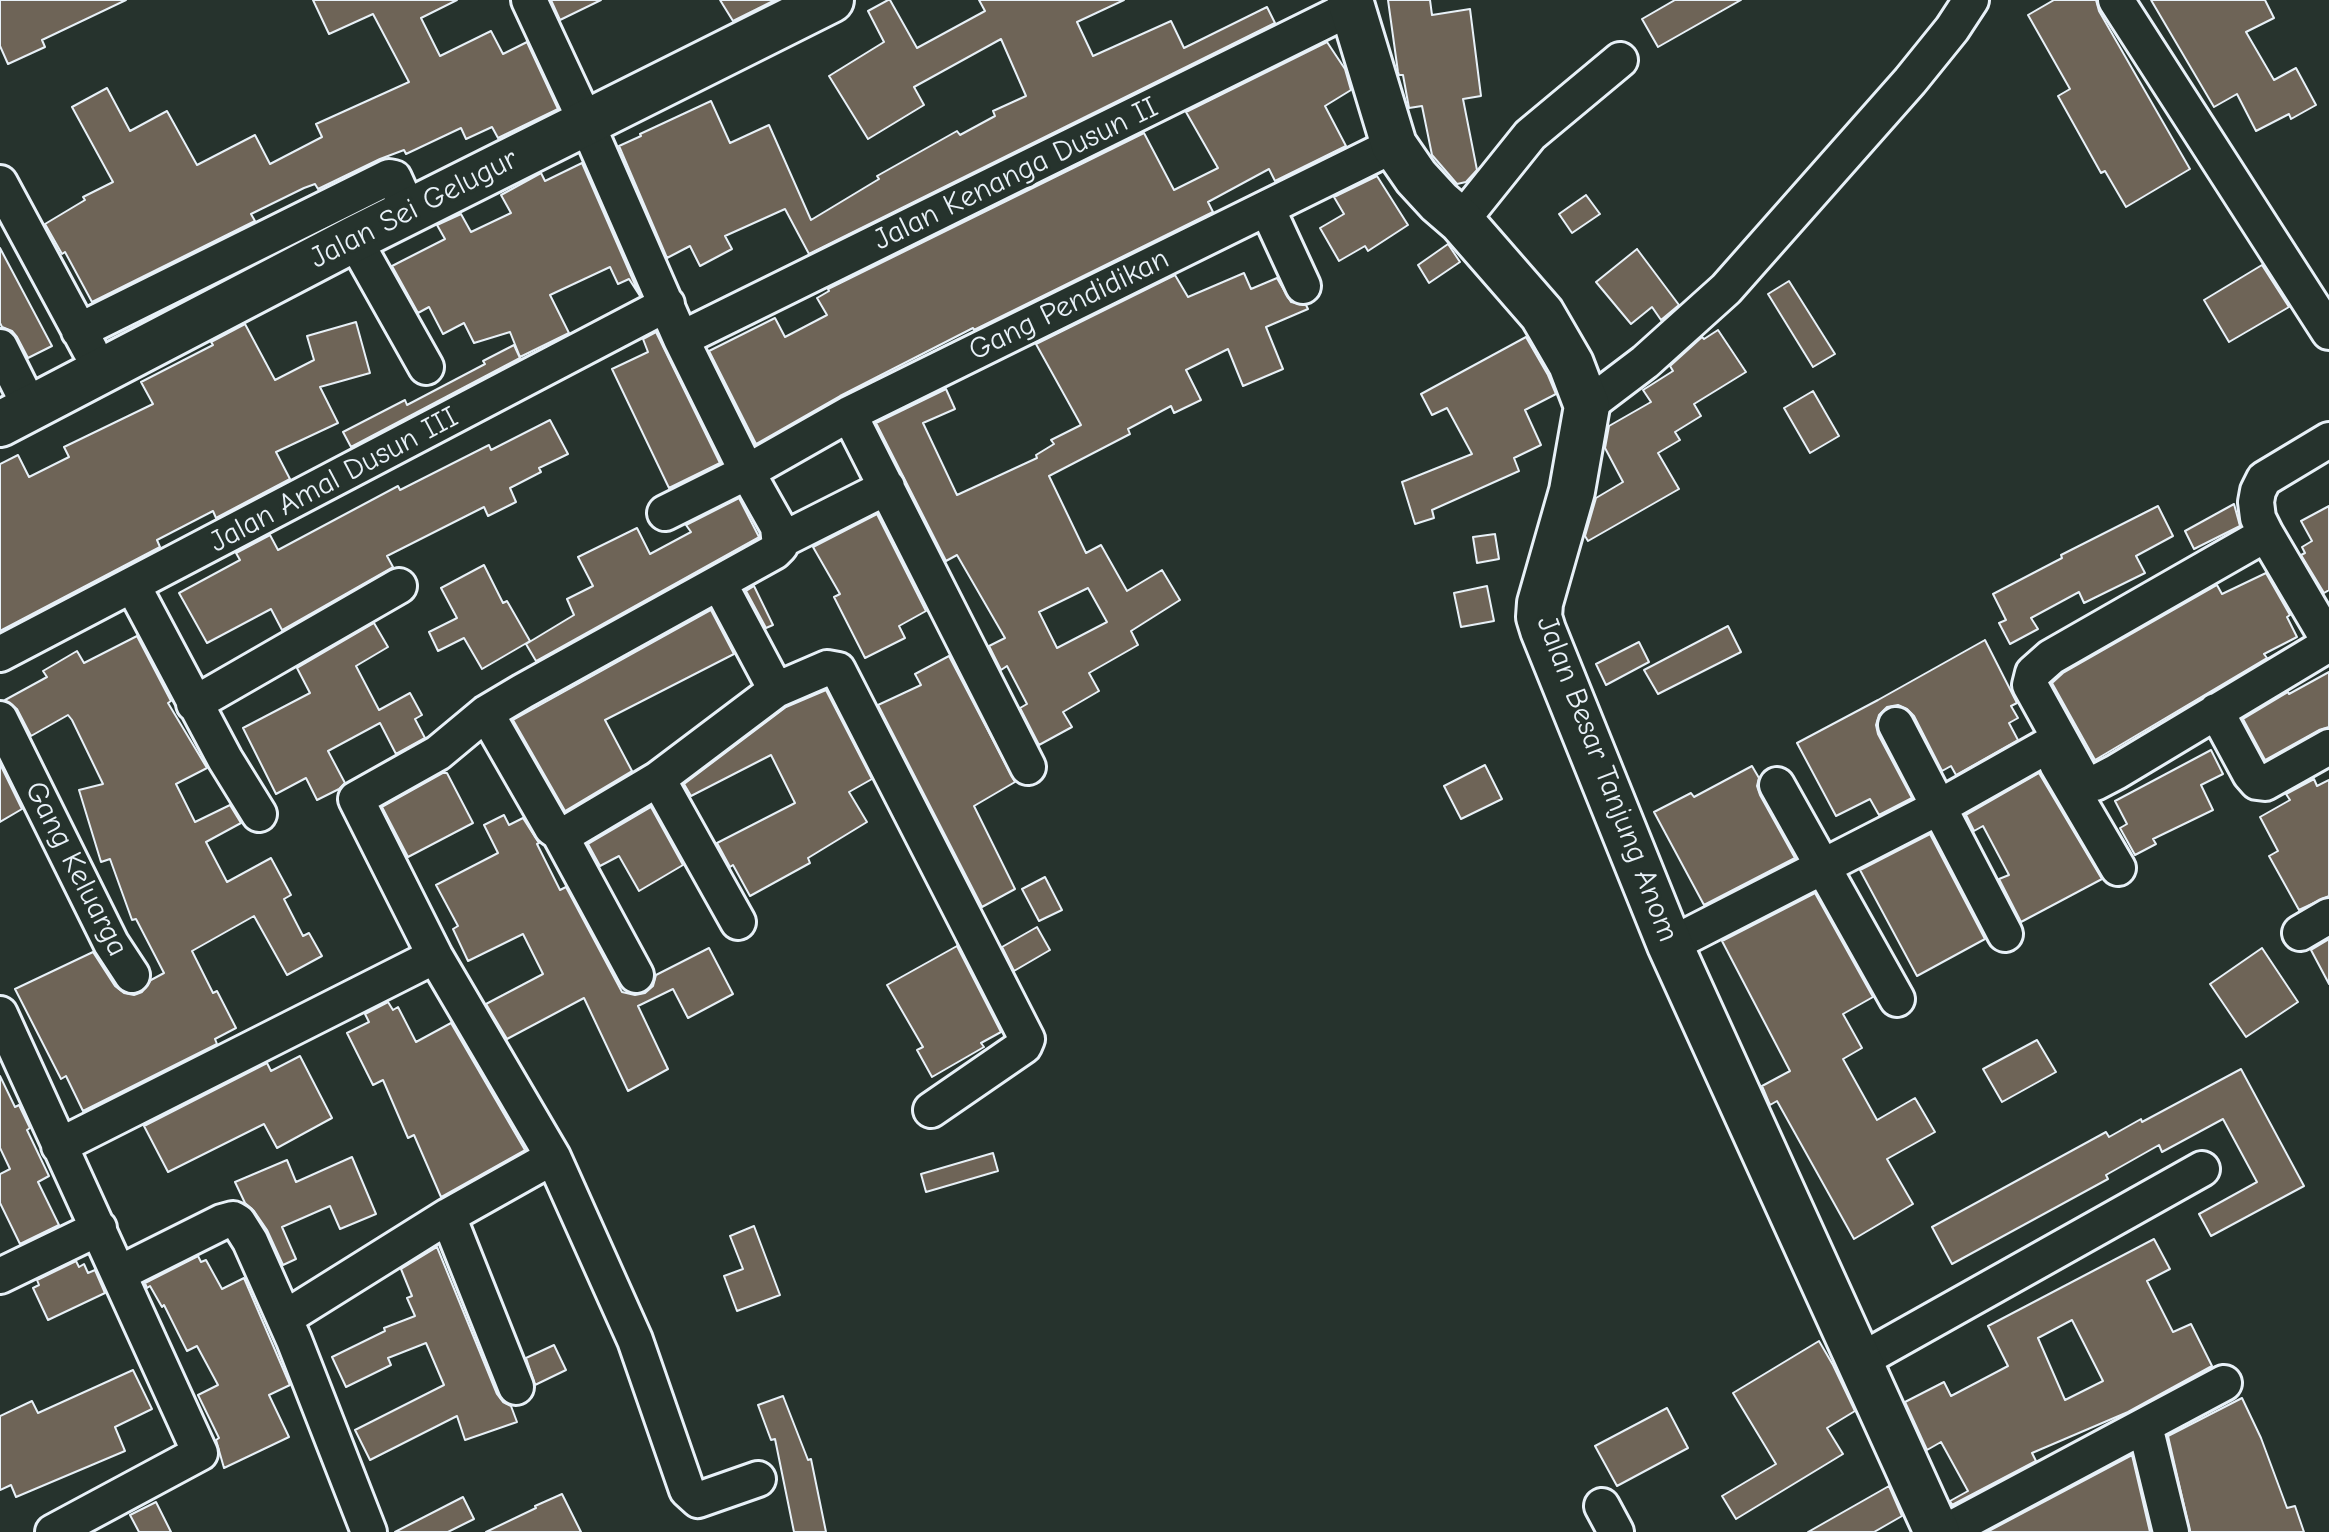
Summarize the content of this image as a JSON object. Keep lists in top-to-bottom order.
{
  "streets": {
    "main road": ["Jalan Sei Gelugur", "Jalan Besar Tanjung Anom"],
    "street": [
      "Jalan Kenanga Dusun II",
      "Gang Pendidikan",
      "Jalan Amal Dusun III",
      "Gang Keluarga"
    ]
  }
}
